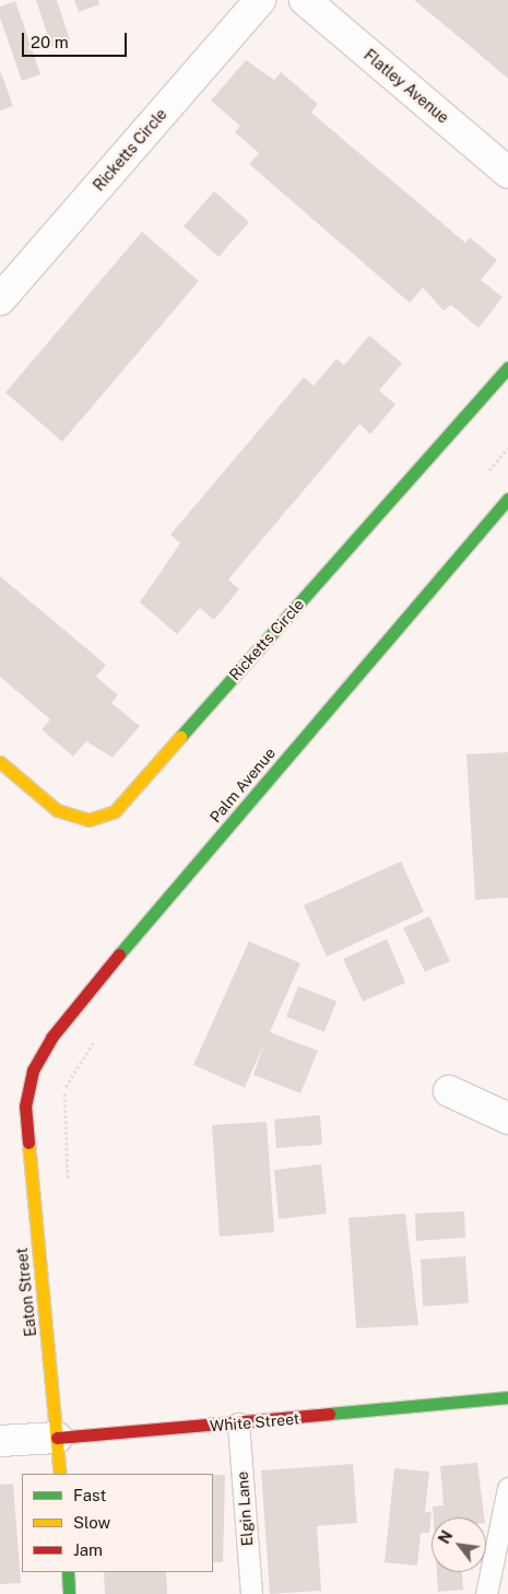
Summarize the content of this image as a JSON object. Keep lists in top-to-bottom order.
{
  "streets": {
    "street": [
      "Flatley Avenue",
      "Ricketts Circle",
      "Palm Avenue",
      "Eaton Street",
      "White Street"
    ],
    "lane": ["Elgin Lane"]
  },
  "crossings": [
    ["Palm Avenue", "Eaton Street"],
    ["Eaton Street", "White Street"],
    ["White Street", "Elgin Lane"]
  ],
  "legend": ["Fast", "Slow", "Jam"],
  "scale_bar": "20 m",
  "north": "top left"
}
